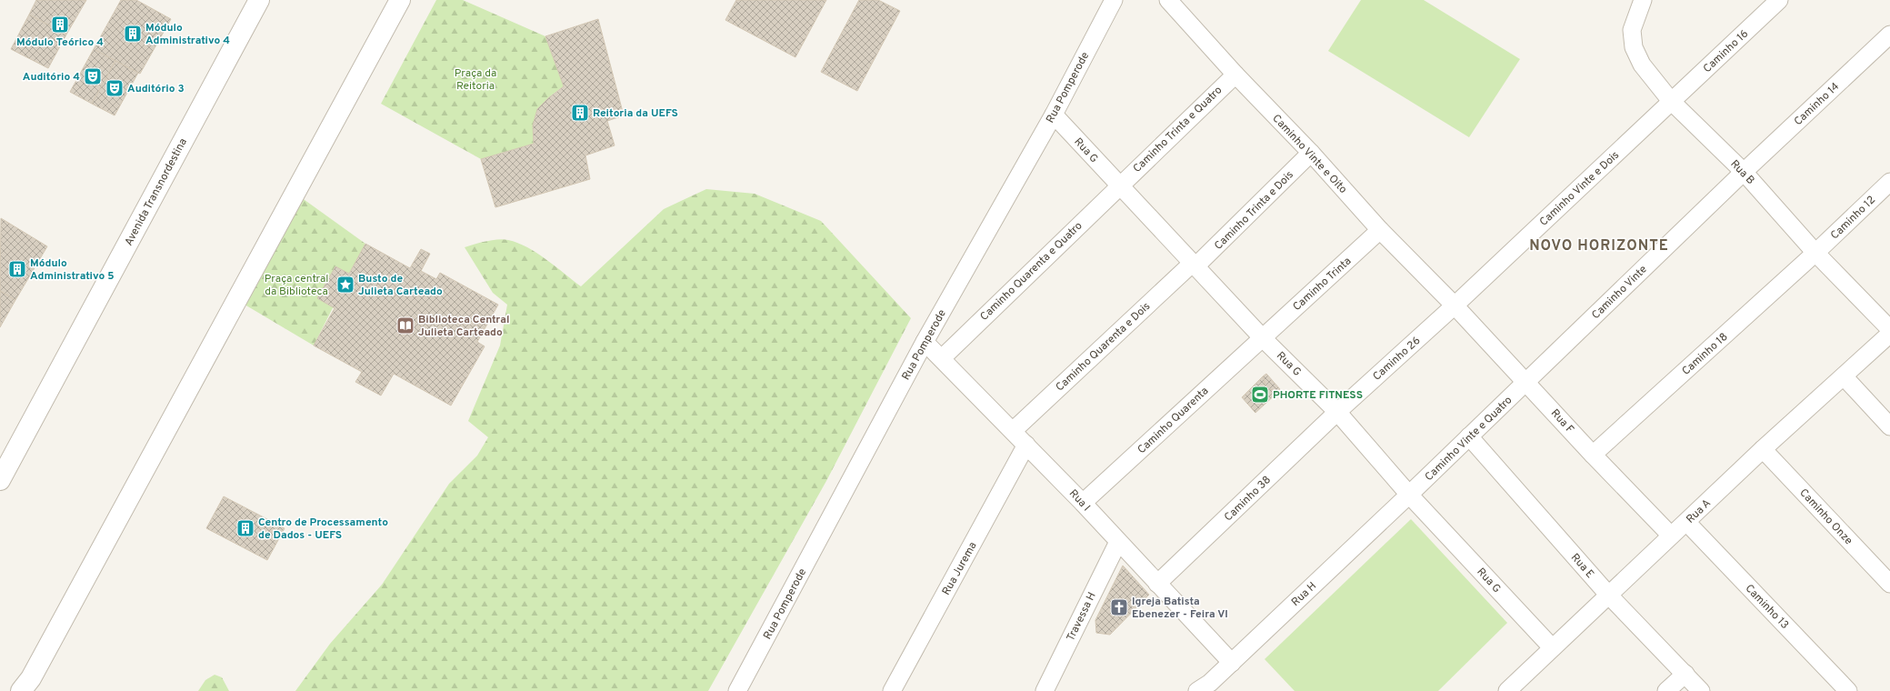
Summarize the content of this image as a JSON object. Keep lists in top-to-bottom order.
{
  "streets": {
    "street": [
      "Caminho 16",
      "Rua Pomperode",
      "Caminho 14",
      "Caminho Trinta e Quatro",
      "Rua G",
      "Caminho Vinte e Oito",
      "Rua B",
      "Caminho Vinte e Dois",
      "Avenida Transnordestina",
      "Caminho Trinta e Dois",
      "Caminho 12",
      "Caminho Quarenta e Quatro",
      "Caminho Trinta",
      "Caminho Vinte",
      "Caminho Quarenta e Dois",
      "Caminho 18",
      "Caminho 26",
      "Caminho Quarenta",
      "Rua F",
      "Caminho Vinte e Quatro",
      "Caminho 38",
      "Rua I",
      "Rua A",
      "Caminho Onze",
      "Rua E",
      "Rua Jurema",
      "Rua H",
      "Caminho 13",
      "Travessa H"
    ]
  },
  "crossings": [
    ["Caminho 16", "Rua B"],
    ["Caminho 16", "Caminho Vinte e Dois"],
    ["Rua Pomperode", "Rua G"],
    ["Rua Pomperode", "Rua I"],
    ["Caminho 14", "Rua B"],
    ["Caminho 14", "Caminho Vinte"],
    ["Caminho Trinta e Quatro", "Rua G"],
    ["Caminho Trinta e Quatro", "Caminho Vinte e Oito"],
    ["Caminho Trinta e Quatro", "Caminho Quarenta e Quatro"],
    ["Rua G", "Caminho Trinta e Dois"],
    ["Rua G", "Caminho Quarenta e Quatro"],
    ["Rua G", "Caminho Trinta"],
    ["Rua G", "Caminho Quarenta e Dois"],
    ["Rua G", "Caminho 26"],
    ["Rua G", "Caminho Quarenta"],
    ["Rua G", "Caminho Vinte e Quatro"],
    ["Rua G", "Caminho 38"],
    ["Rua G", "Rua A"],
    ["Rua G", "Rua H"],
    ["Caminho Vinte e Oito", "Caminho Vinte e Dois"],
    ["Caminho Vinte e Oito", "Caminho Trinta e Dois"],
    ["Caminho Vinte e Oito", "Caminho Trinta"],
    ["Caminho Vinte e Oito", "Caminho 26"],
    ["Caminho Vinte e Oito", "Rua F"],
    ["Rua B", "Caminho Vinte e Dois"],
    ["Rua B", "Caminho 12"],
    ["Rua B", "Caminho Vinte"],
    ["Rua B", "Caminho 18"],
    ["Caminho Vinte e Dois", "Caminho 26"],
    ["Caminho Vinte e Dois", "Rua F"],
    ["Caminho Trinta e Dois", "Caminho Quarenta e Dois"],
    ["Caminho 12", "Caminho 18"],
    ["Caminho Quarenta e Quatro", "Rua I"],
    ["Caminho Trinta", "Caminho Quarenta"],
    ["Caminho Vinte", "Rua F"],
    ["Caminho Vinte", "Caminho Vinte e Quatro"],
    ["Caminho Quarenta e Dois", "Rua I"],
    ["Caminho 18", "Rua F"],
    ["Caminho 26", "Rua F"],
    ["Caminho 26", "Caminho 38"],
    ["Caminho Quarenta", "Rua I"],
    ["Rua F", "Caminho Vinte e Quatro"],
    ["Rua F", "Rua A"],
    ["Caminho Vinte e Quatro", "Rua E"],
    ["Caminho Vinte e Quatro", "Rua H"],
    ["Caminho 38", "Rua I"],
    ["Rua I", "Rua Jurema"],
    ["Rua I", "Rua H"],
    ["Rua I", "Travessa H"],
    ["Rua A", "Caminho Onze"],
    ["Rua A", "Rua E"],
    ["Rua A", "Caminho 13"]
  ],
  "districts": ["NOVO HORIZONTE"],
  "parks": ["Praça da Reitoria", "Praça central da Biblioteca"],
  "places": {
    "building": [
      "Módulo Teórico 4",
      "Módulo Administrativo 4",
      "Reitoria da UEFS",
      "Módulo Administrativo 5",
      "Centro de Processamento de Dados - UEFS"
    ],
    "theatre": ["Auditório 4", "Auditório 3"],
    "place": ["Busto de Julieta Carteado"],
    "library": ["Biblioteca Central Julieta Carteado"],
    "sports": ["PHORTE FITNESS"],
    "church": ["Igreja Batista Ebenezer - Feira VI"]
  }
}
